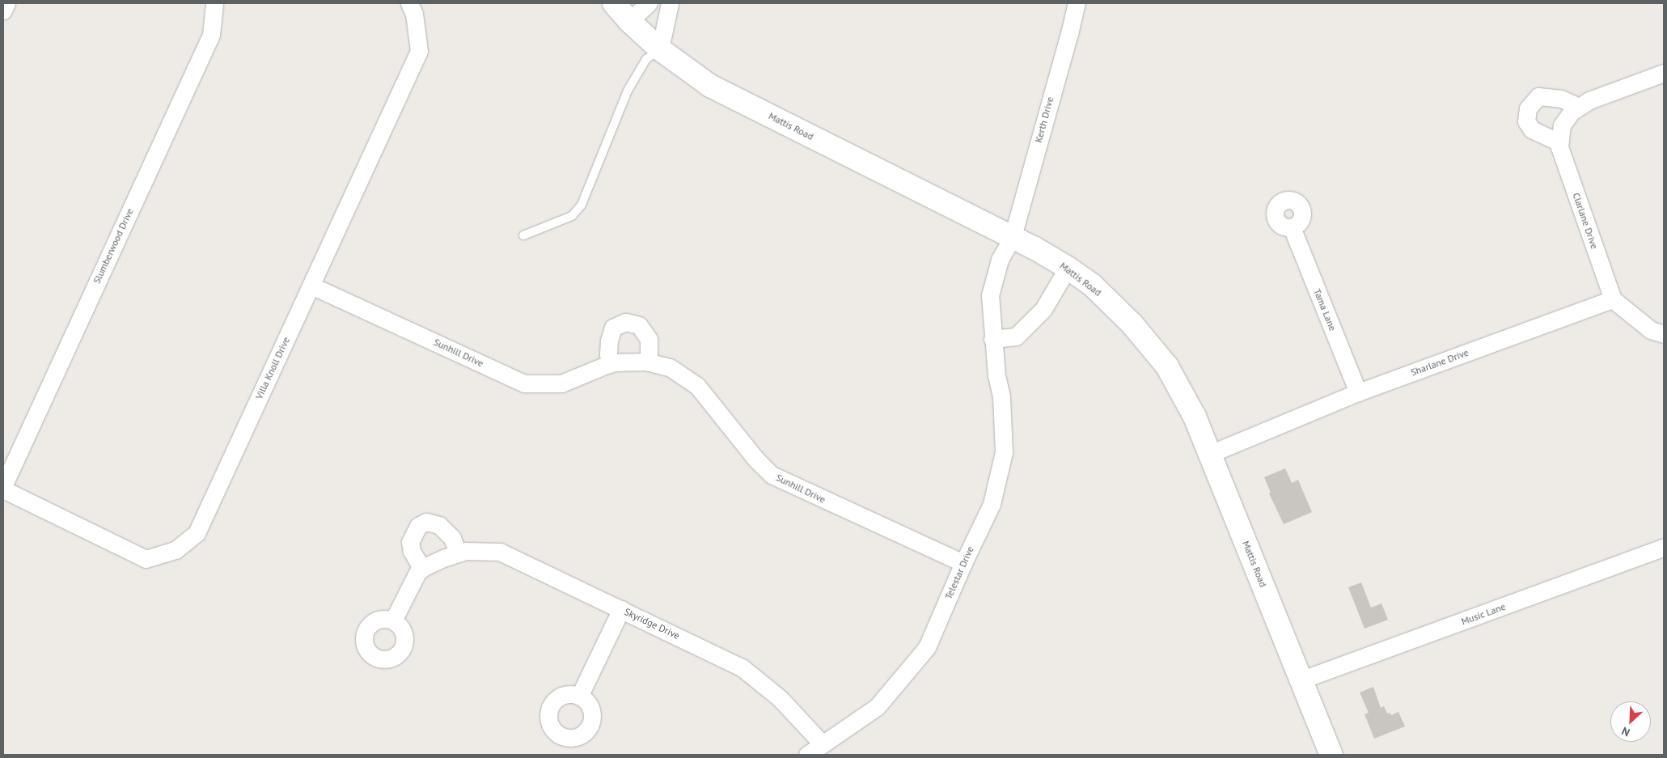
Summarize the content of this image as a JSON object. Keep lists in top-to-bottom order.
{
  "streets": {
    "main road": ["Mattis Road"],
    "street": [
      "Kerth Drive",
      "Clarlane Drive",
      "Slumberwood Drive",
      "Tama Lane",
      "Sunhill Drive",
      "Sharlane Drive",
      "Villa Knoll Drive",
      "Telestar Drive",
      "Music Lane",
      "Skyridge Drive"
    ]
  },
  "crossings": [
    ["Kerth Drive", "Mattis Road"],
    ["Kerth Drive", "Telestar Drive"],
    ["Mattis Road", "Sharlane Drive"],
    ["Mattis Road", "Telestar Drive"],
    ["Mattis Road", "Music Lane"],
    ["Clarlane Drive", "Sharlane Drive"],
    ["Tama Lane", "Sharlane Drive"],
    ["Sunhill Drive", "Villa Knoll Drive"],
    ["Sunhill Drive", "Telestar Drive"],
    ["Telestar Drive", "Skyridge Drive"]
  ],
  "north": "bottom left"
}
